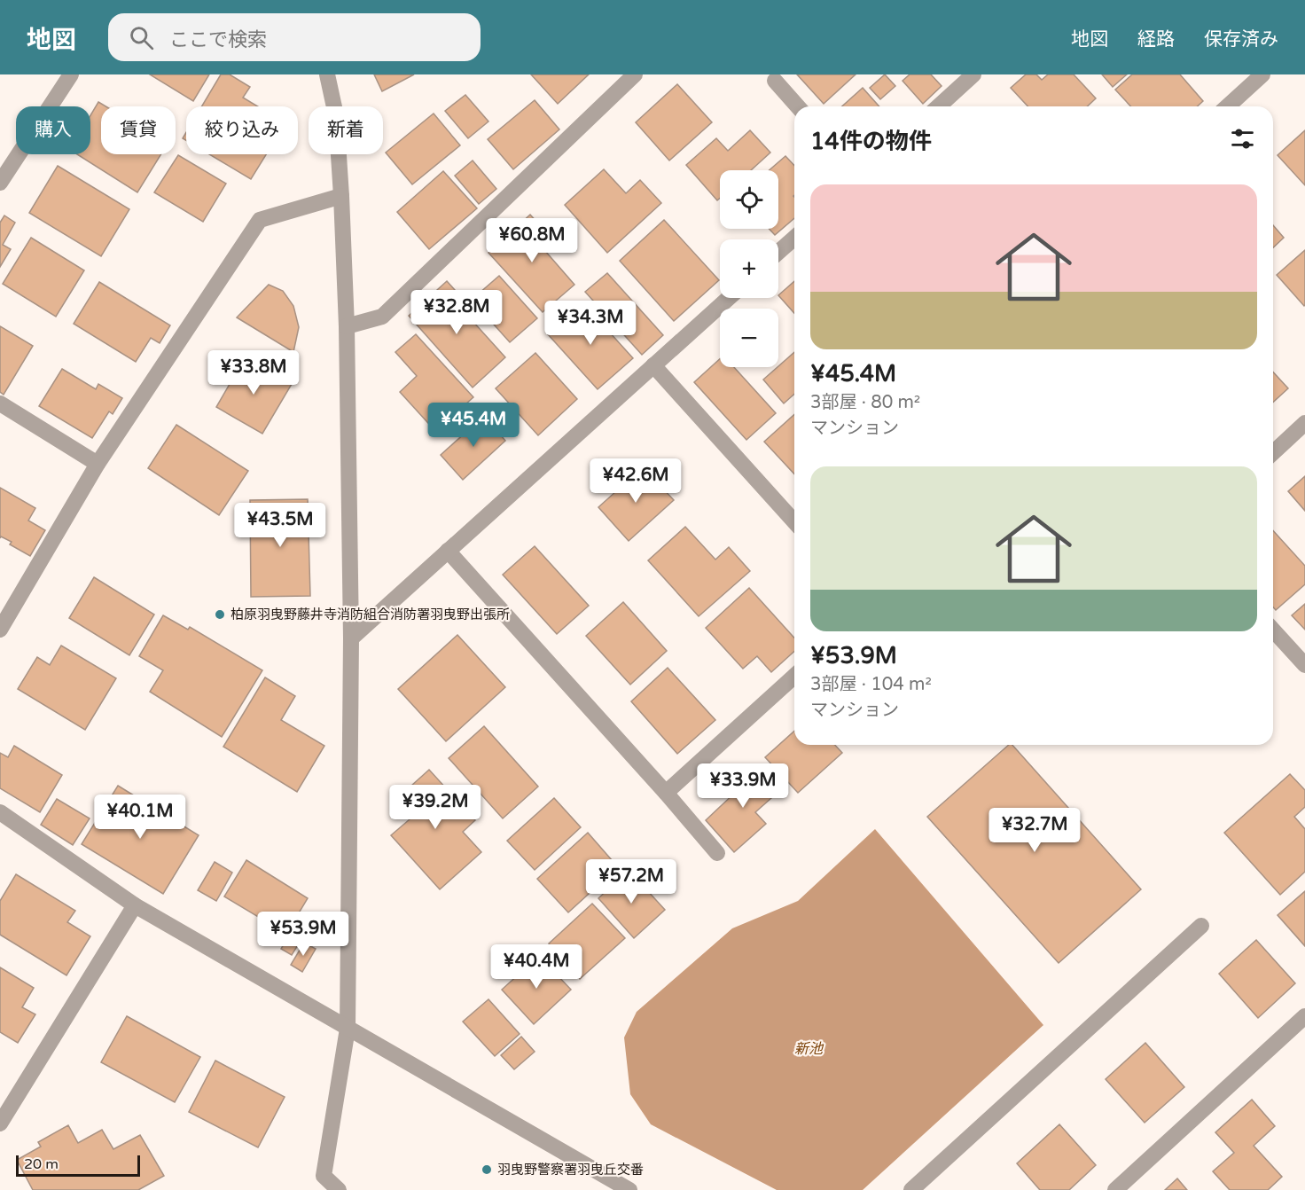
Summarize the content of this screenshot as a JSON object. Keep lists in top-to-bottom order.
{
  "water": ["新池"],
  "places": ["柏原羽曳野藤井寺消防組合消防署羽曳野出張所", "羽曳野警察署羽曳丘交番"],
  "scale_bar": "20 m",
  "page": {
    "header": "地図",
    "search": "ここで検索",
    "nav": ["地図", "経路", "保存済み"],
    "chip": [
      "購入",
      "賃貸",
      "絞り込み",
      "新着"
    ],
    "heading": "14件の物件",
    "map_buttons": ["+", "−"],
    "list": [
      {
        "name": "¥45.4M",
        "note": "3部屋 · 80 m² · マンション"
      },
      {
        "name": "¥53.9M",
        "note": "3部屋 · 104 m² · マンション"
      }
    ],
    "price": [
      "¥60.8M",
      "¥32.8M",
      "¥34.3M",
      "¥33.8M",
      "¥45.4M",
      "¥42.6M",
      "¥43.5M",
      "¥33.9M",
      "¥39.2M",
      "¥40.1M",
      "¥32.7M",
      "¥57.2M",
      "¥53.9M",
      "¥40.4M"
    ],
    "scale": "20 m"
  }
}
